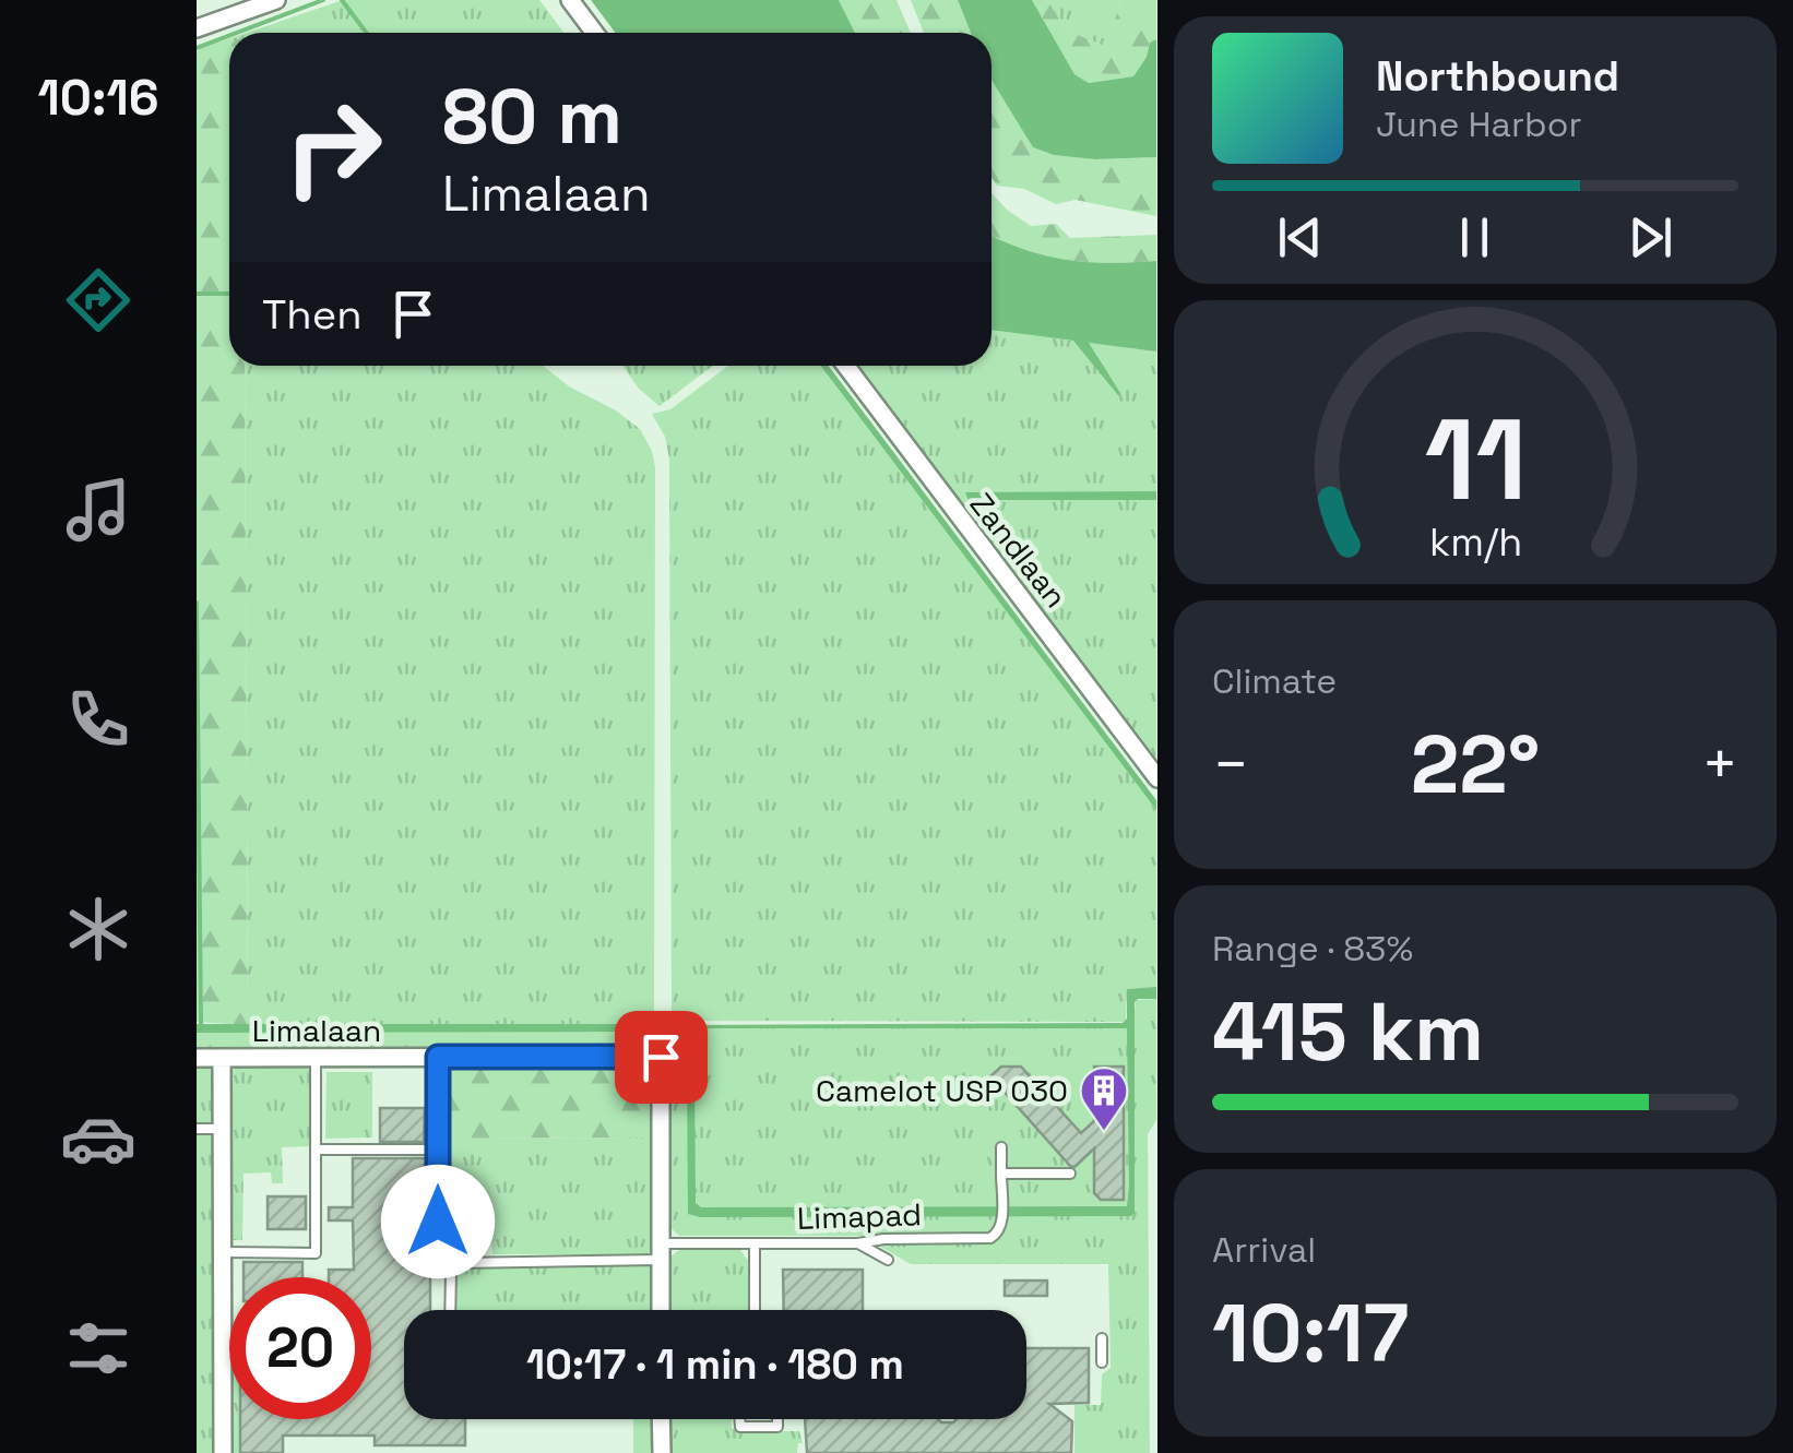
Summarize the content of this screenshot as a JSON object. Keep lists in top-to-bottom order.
{
  "streets": {
    "street": ["Zandlaan", "Limalaan"],
    "lane": ["Limapad"]
  },
  "crossings": [
    ["Limalaan", "Limapad"]
  ],
  "places": {
    "building": ["Camelot USP 030"]
  },
  "page": {
    "tabs": "10:16",
    "turn": ["80 m", "Limalaan"],
    "song": ["Northbound", "June Harbor"],
    "then": "Then",
    "tile": [
      "Climate",
      ["Range · 83%", "415 km"],
      ["Arrival", "10:17"]
    ],
    "heat": ["−", "22°", "+"],
    "limit": "20",
    "trip": "10:17 · 1 min · 180 m",
    "gauge": ["11", "km/h"]
  }
}
